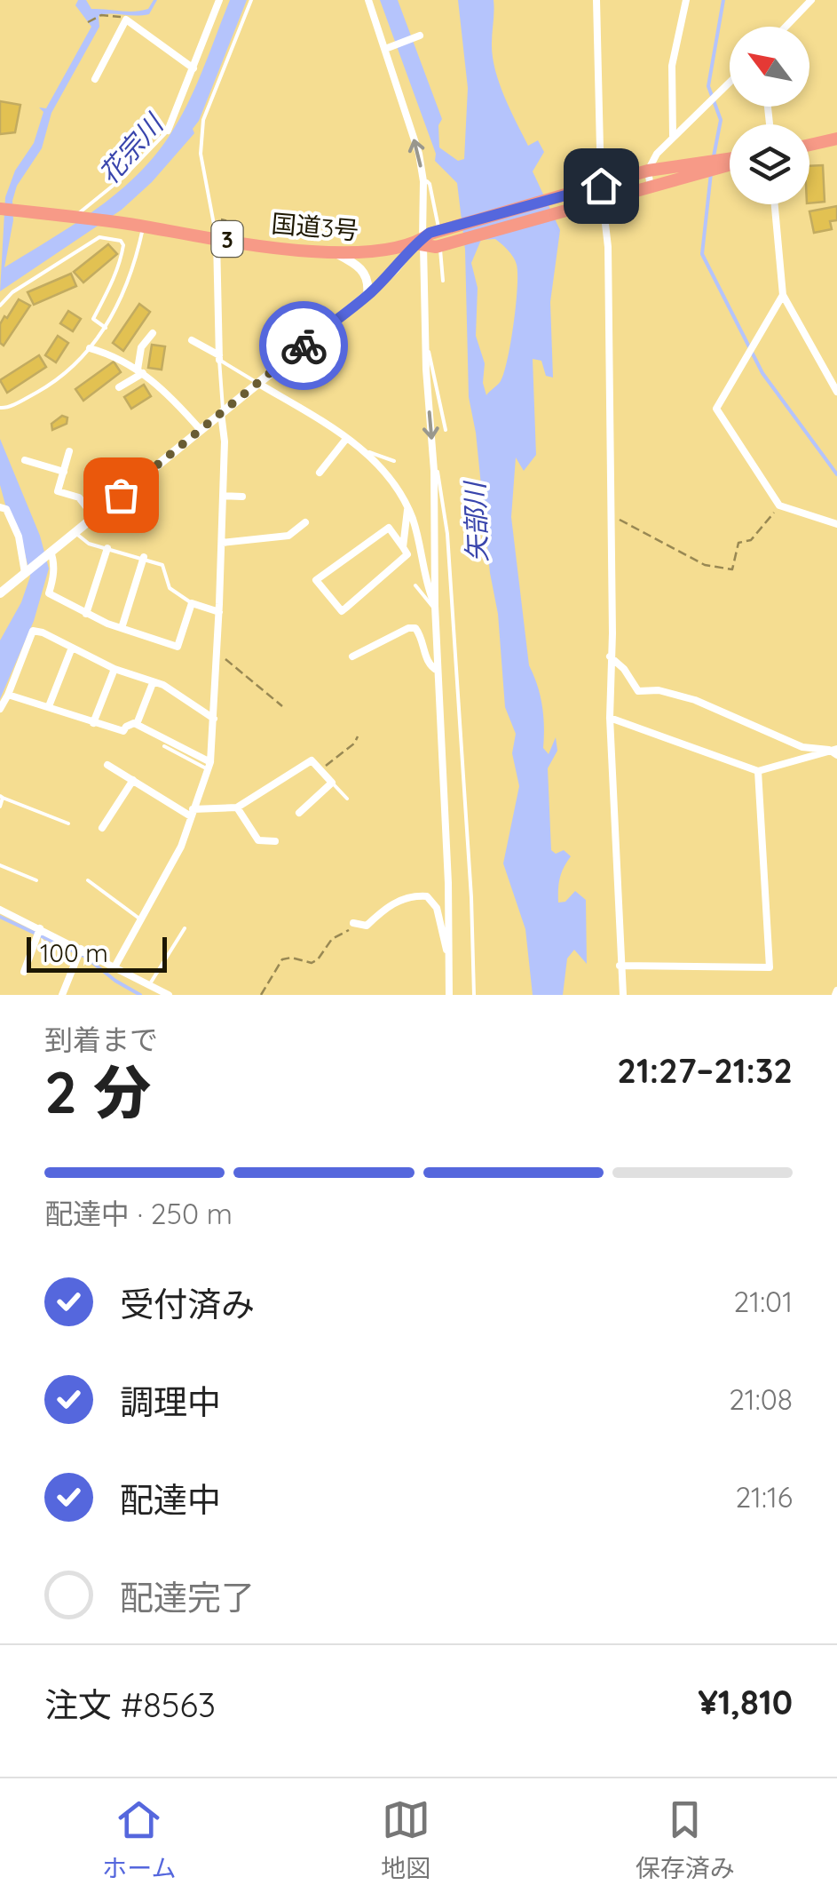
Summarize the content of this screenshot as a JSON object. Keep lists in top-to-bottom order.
{
  "streets": {
    "highway": ["国道3号", "3"]
  },
  "water": ["花宗川", "矢部川"],
  "scale_bar": "100 m",
  "north": "top left",
  "page": {
    "scale": "100 m",
    "heading": ["2 分", "到着まで", "21:27–21:32"],
    "panel": ["注文 #8563", "¥1,810"],
    "bar": "配達中 · 250 m",
    "list": [
      ["受付済み", "21:01"],
      ["調理中", "21:08"],
      ["配達中", "21:16"],
      "配達完了"
    ],
    "tabs": ["ホーム", "地図", "保存済み"]
  }
}
